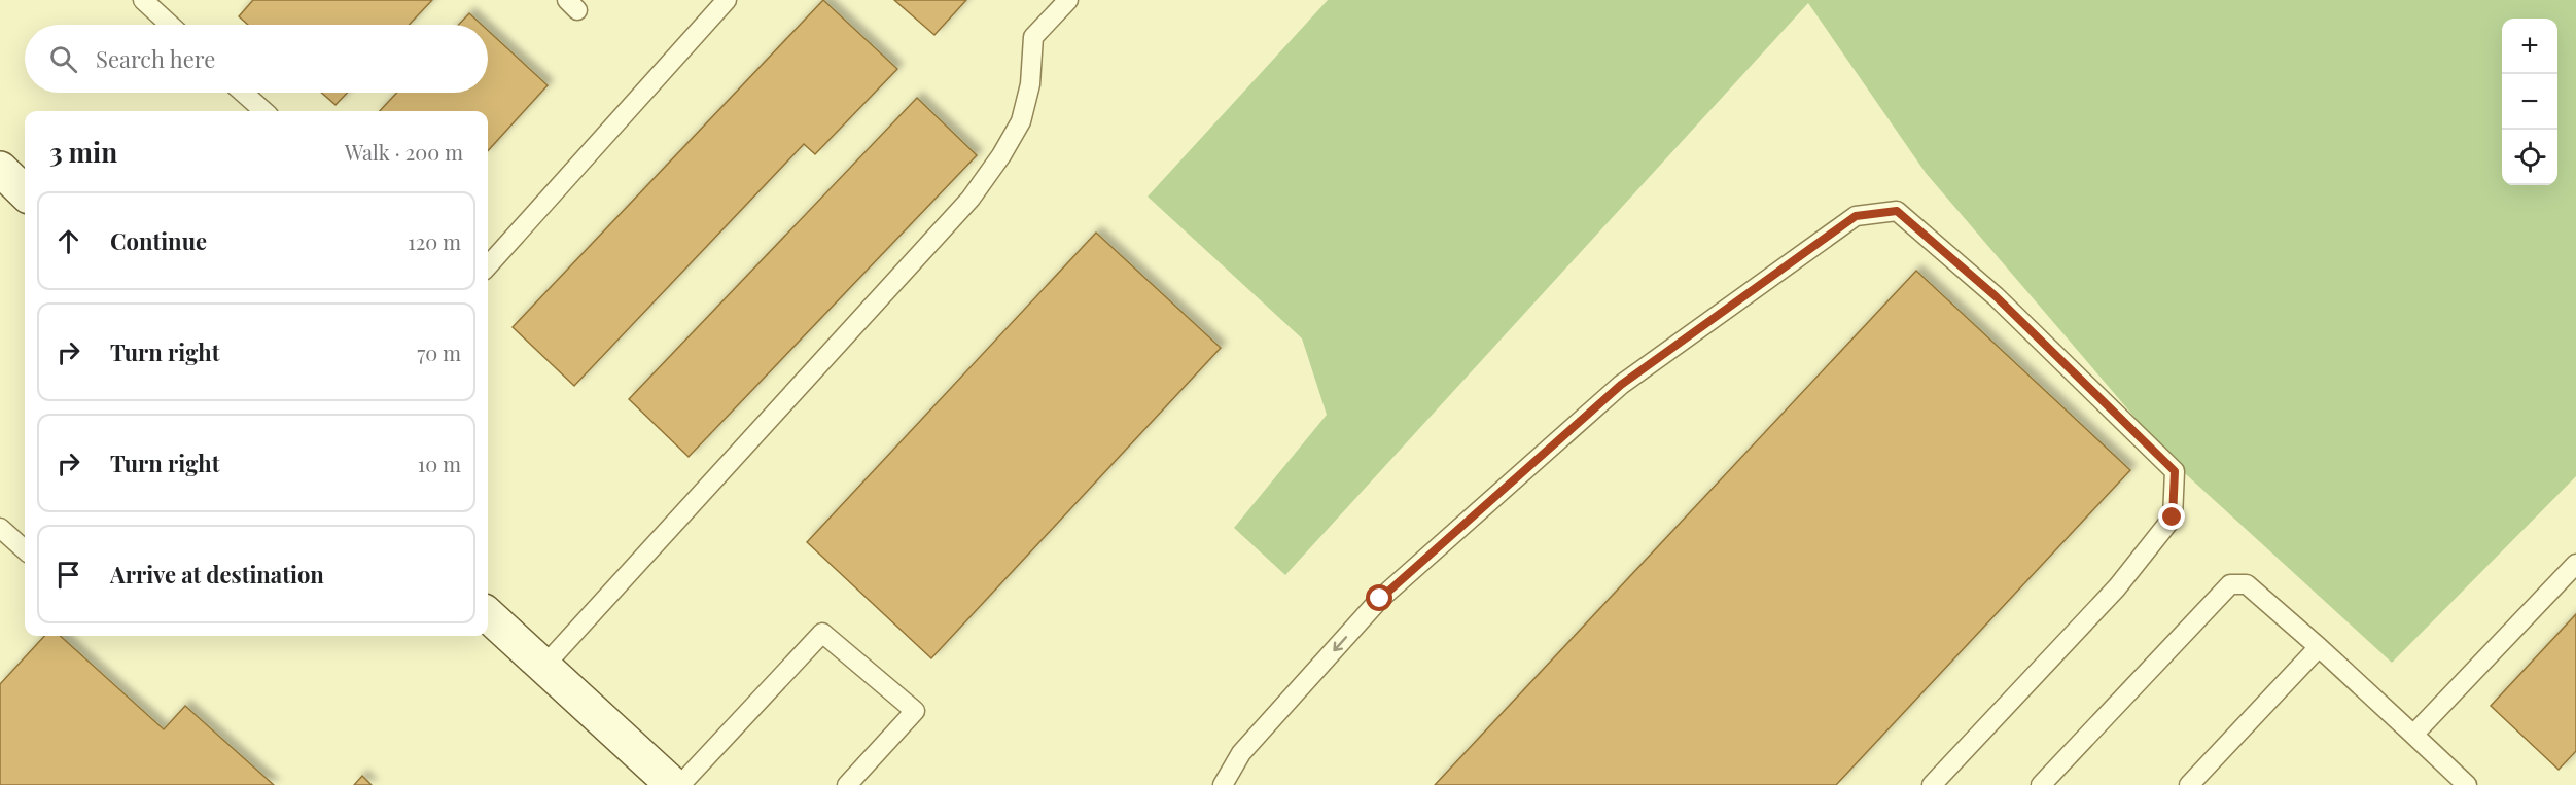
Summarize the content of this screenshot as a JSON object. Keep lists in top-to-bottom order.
{
  "page": {
    "map_buttons": ["+", "−"],
    "search": "Search here",
    "heading": ["3 min", "Walk · 200 m"],
    "list": [
      ["Continue", "120 m"],
      ["Turn right", "70 m"],
      ["Turn right", "10 m"],
      "Arrive at destination"
    ]
  }
}
